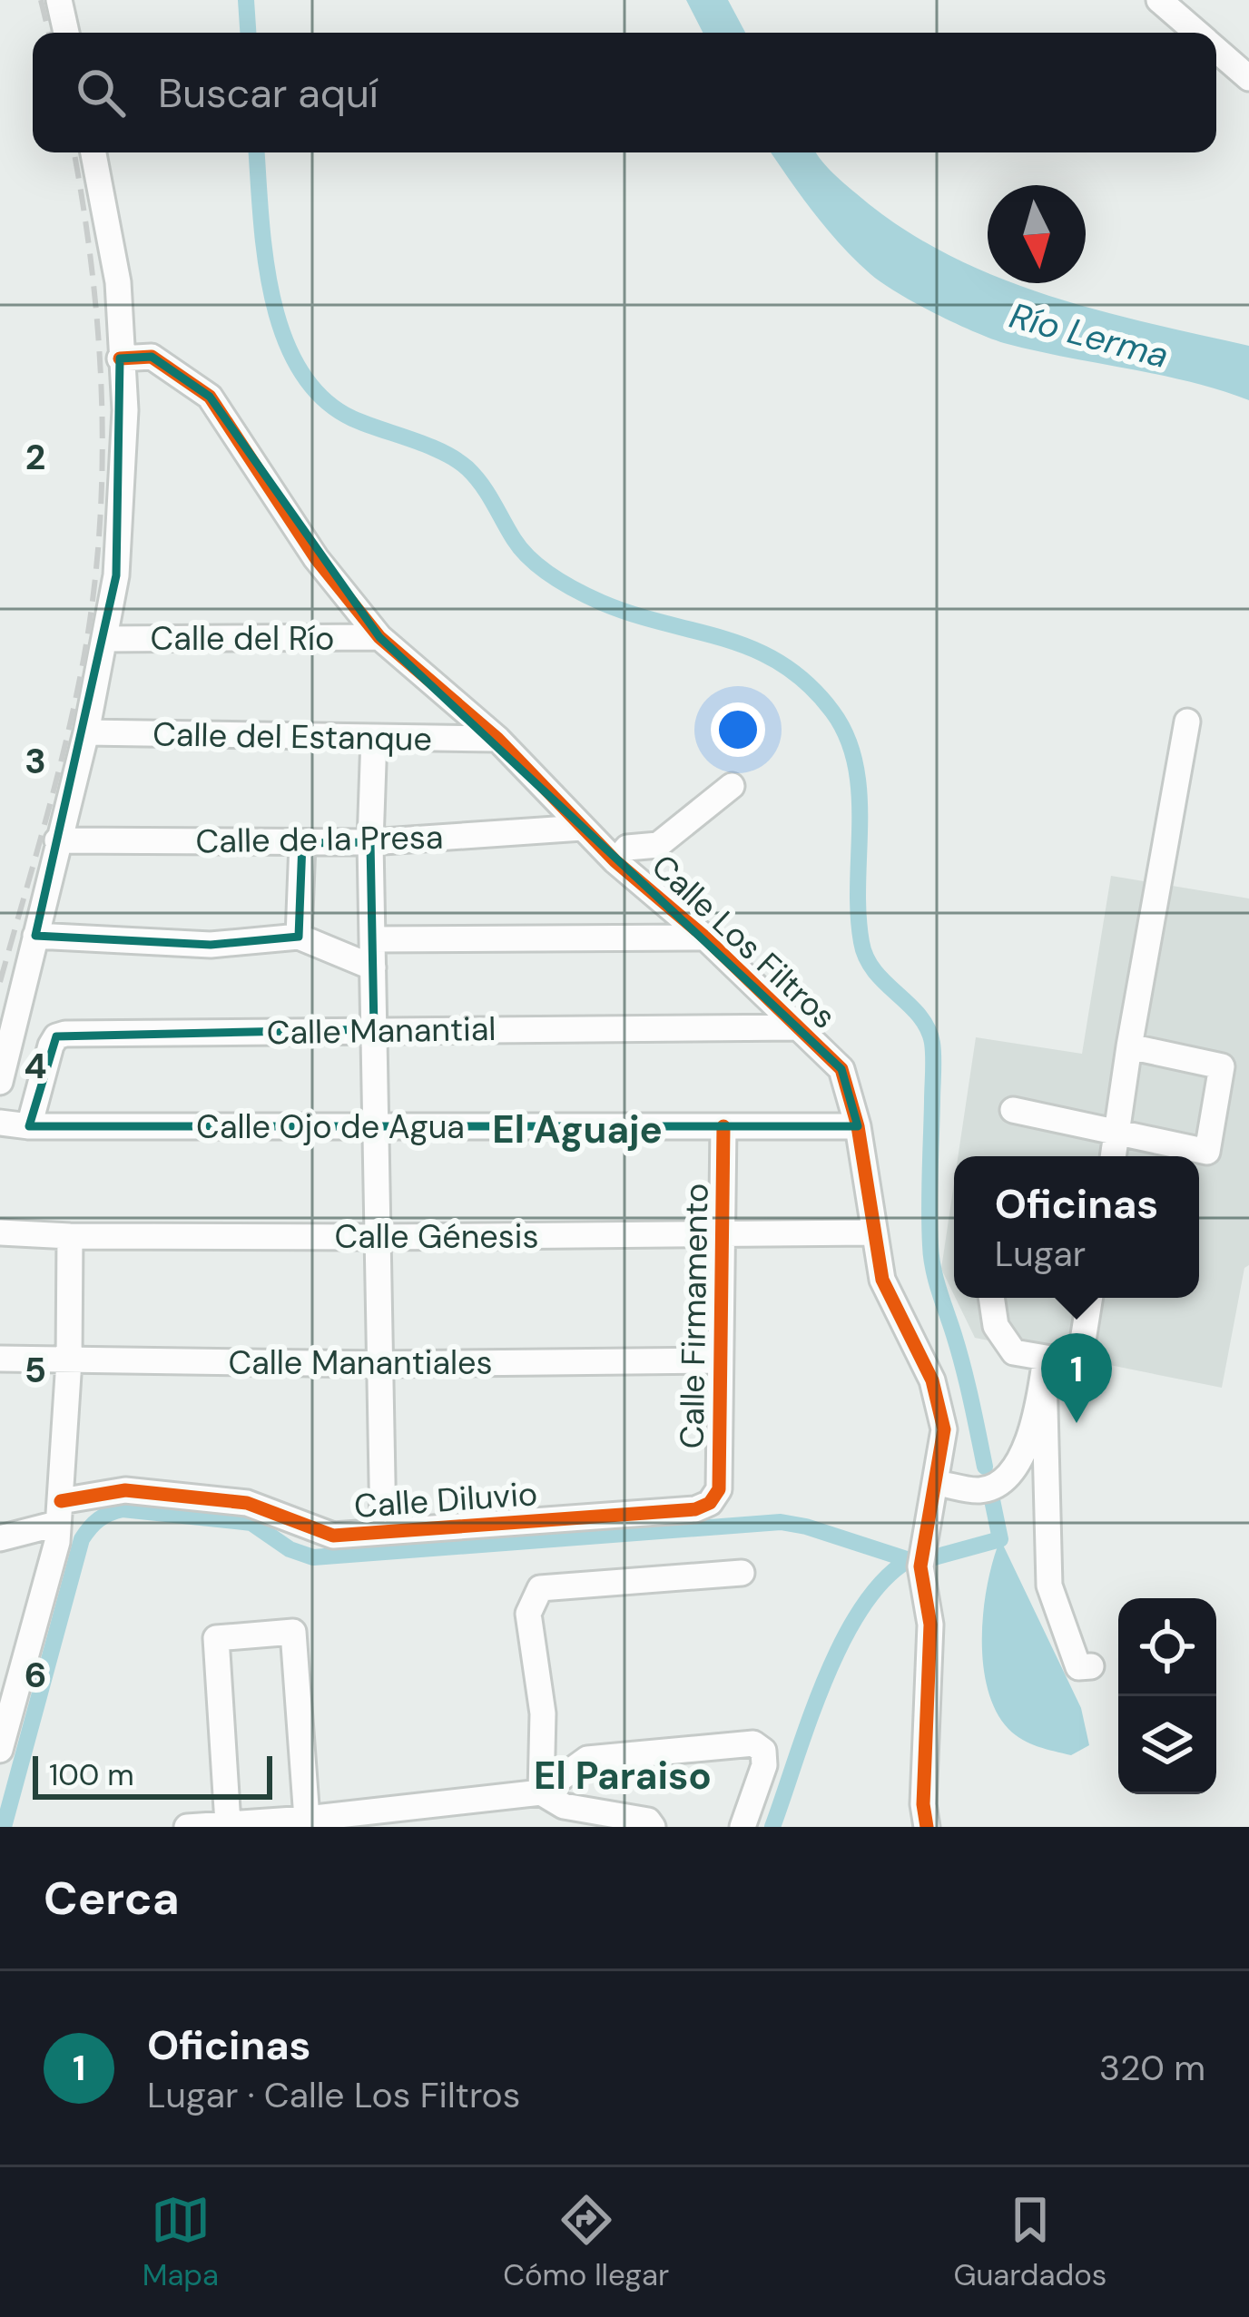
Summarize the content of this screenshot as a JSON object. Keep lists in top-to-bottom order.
{
  "streets": {
    "street": [
      "Calle del Río",
      "Calle del Estanque",
      "Calle de la Presa",
      "Calle Los Filtros",
      "Calle Manantial",
      "Calle Ojo de Agua",
      "Calle Génesis",
      "Calle Firmamento",
      "Calle Manantiales",
      "Calle Diluvio"
    ]
  },
  "crossings": [
    ["Calle del Río", "Calle Los Filtros"],
    ["Calle del Estanque", "Calle Los Filtros"],
    ["Calle de la Presa", "Calle Los Filtros"],
    ["Calle Los Filtros", "Calle Manantial"],
    ["Calle Los Filtros", "Calle Ojo de Agua"],
    ["Calle Los Filtros", "Calle Génesis"],
    ["Calle Manantial", "Calle Ojo de Agua"],
    ["Calle Ojo de Agua", "Calle Firmamento"],
    ["Calle Génesis", "Calle Firmamento"],
    ["Calle Firmamento", "Calle Manantiales"],
    ["Calle Firmamento", "Calle Diluvio"]
  ],
  "districts": ["El Aguaje", "El Paraiso"],
  "water": ["Río Lerma"],
  "scale_bar": "100 m",
  "north": "bottom",
  "page": {
    "search": "Buscar aquí",
    "popup": ["Oficinas", "Lugar"],
    "pins": "1",
    "scale": "100 m",
    "heading": "Cerca",
    "list": [
      {
        "mark": "1",
        "name": "Oficinas",
        "note": "Lugar · Calle Los Filtros",
        "value": "320 m"
      }
    ],
    "nav": ["Mapa", "Cómo llegar", "Guardados"]
  },
  "grid": {
    "rows": [
      "2",
      "3",
      "4",
      "5",
      "6"
    ]
  }
}
